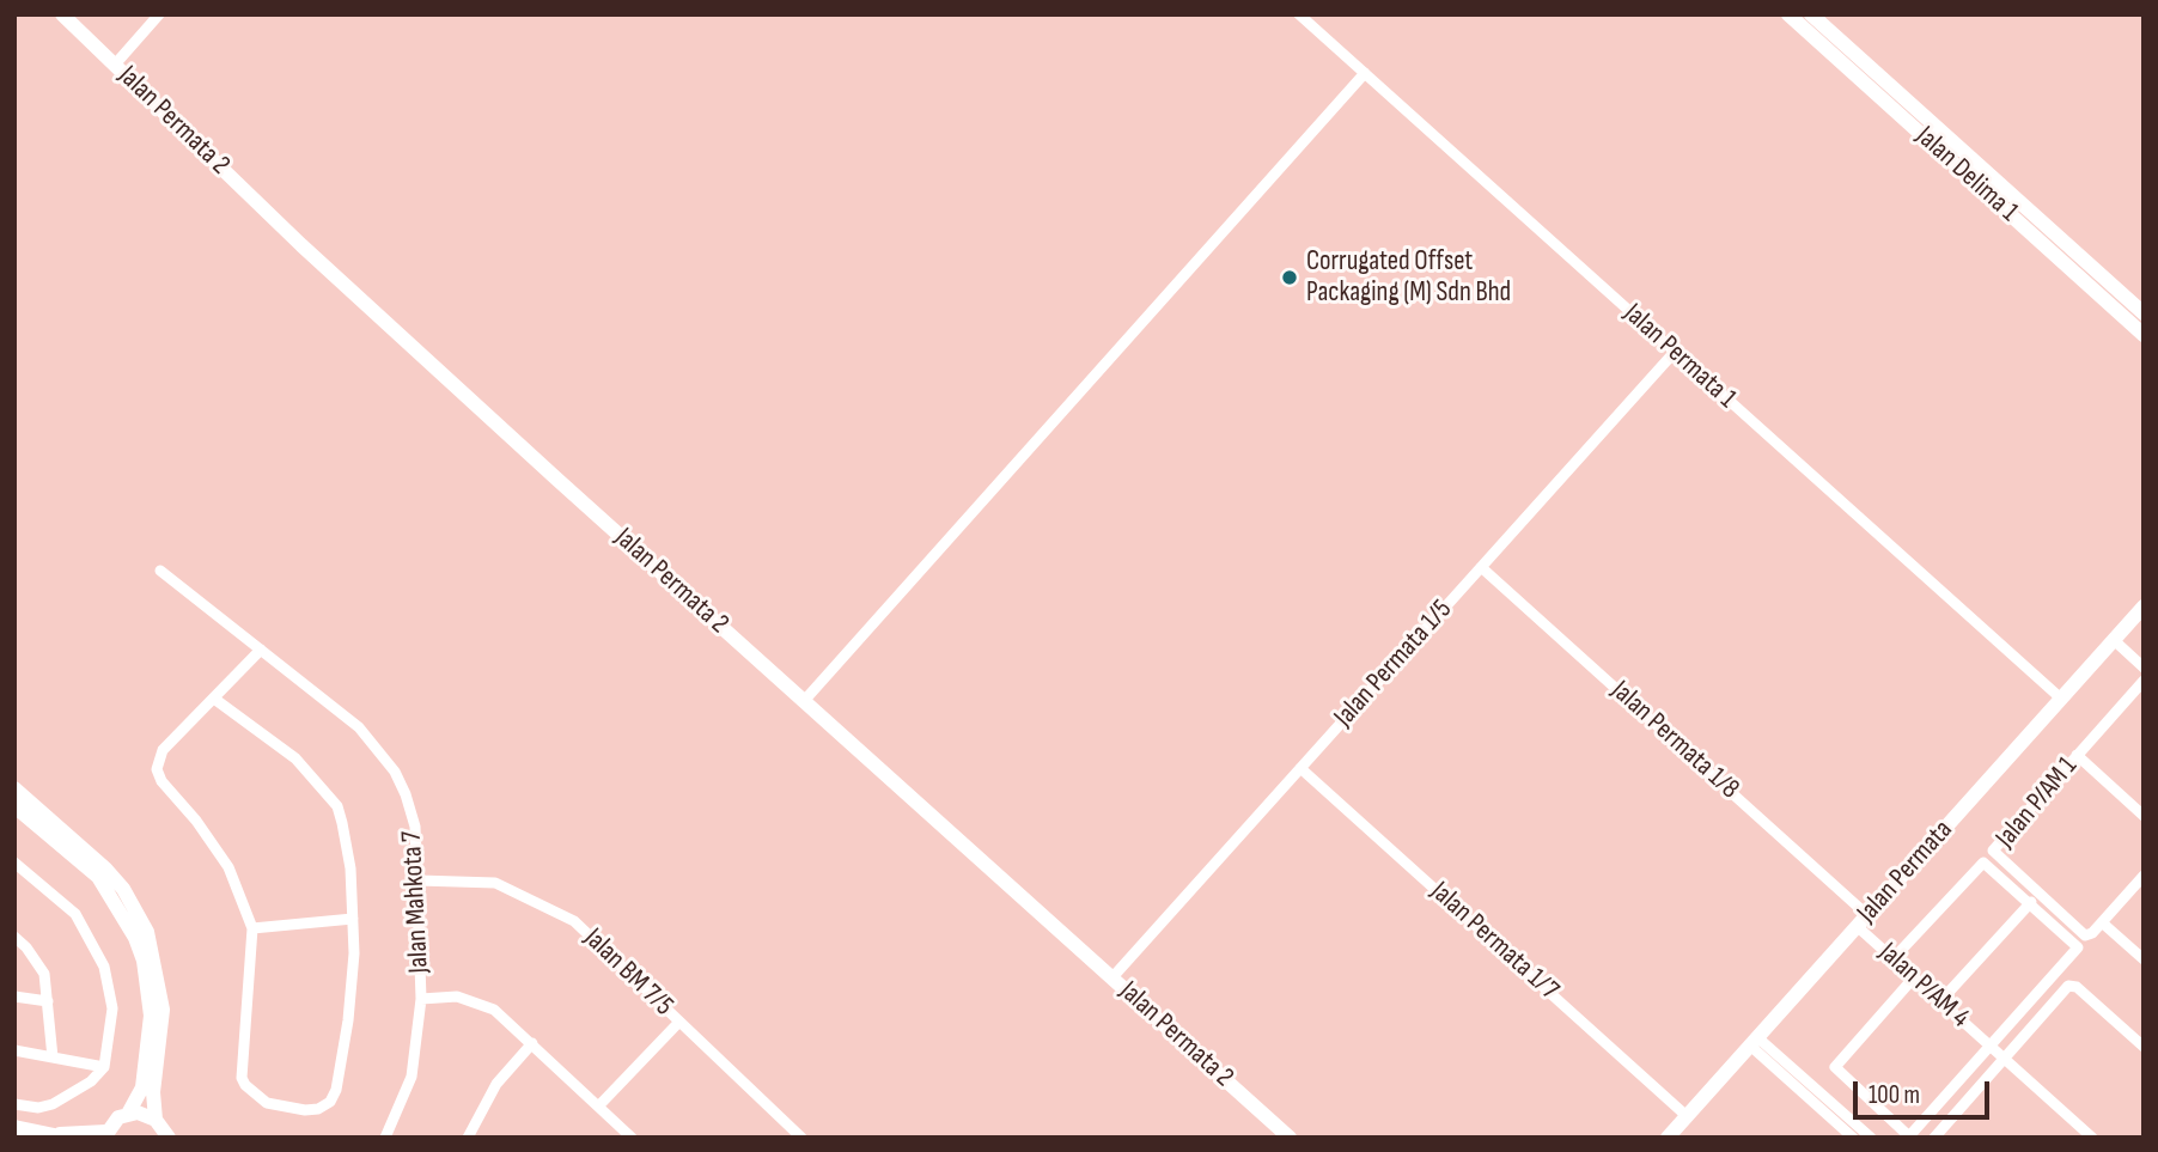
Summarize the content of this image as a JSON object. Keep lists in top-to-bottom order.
{
  "streets": {
    "street": [
      "Jalan Permata 2",
      "Jalan Delima 1",
      "Jalan Permata 1",
      "Jalan Permata 1/5",
      "Jalan Permata 1/8",
      "Jalan P/AM 1",
      "Jalan Permata",
      "Jalan Mahkota 7",
      "Jalan Permata 1/7",
      "Jalan BM 7/5",
      "Jalan P/AM 4"
    ]
  },
  "crossings": [
    ["Jalan Permata 2", "Jalan Permata 1/5"],
    ["Jalan Permata 1", "Jalan Permata 1/5"],
    ["Jalan Permata 1", "Jalan Permata"],
    ["Jalan Permata 1/5", "Jalan Permata 1/8"],
    ["Jalan Permata 1/5", "Jalan Permata 1/7"],
    ["Jalan Permata 1/8", "Jalan Permata"],
    ["Jalan Permata 1/8", "Jalan P/AM 4"],
    ["Jalan P/AM 1", "Jalan P/AM 4"],
    ["Jalan Permata", "Jalan Permata 1/7"],
    ["Jalan Permata", "Jalan P/AM 4"],
    ["Jalan Mahkota 7", "Jalan BM 7/5"]
  ],
  "places": ["Corrugated Offset Packaging (M) Sdn Bhd"],
  "scale_bar": "100 m"
}
